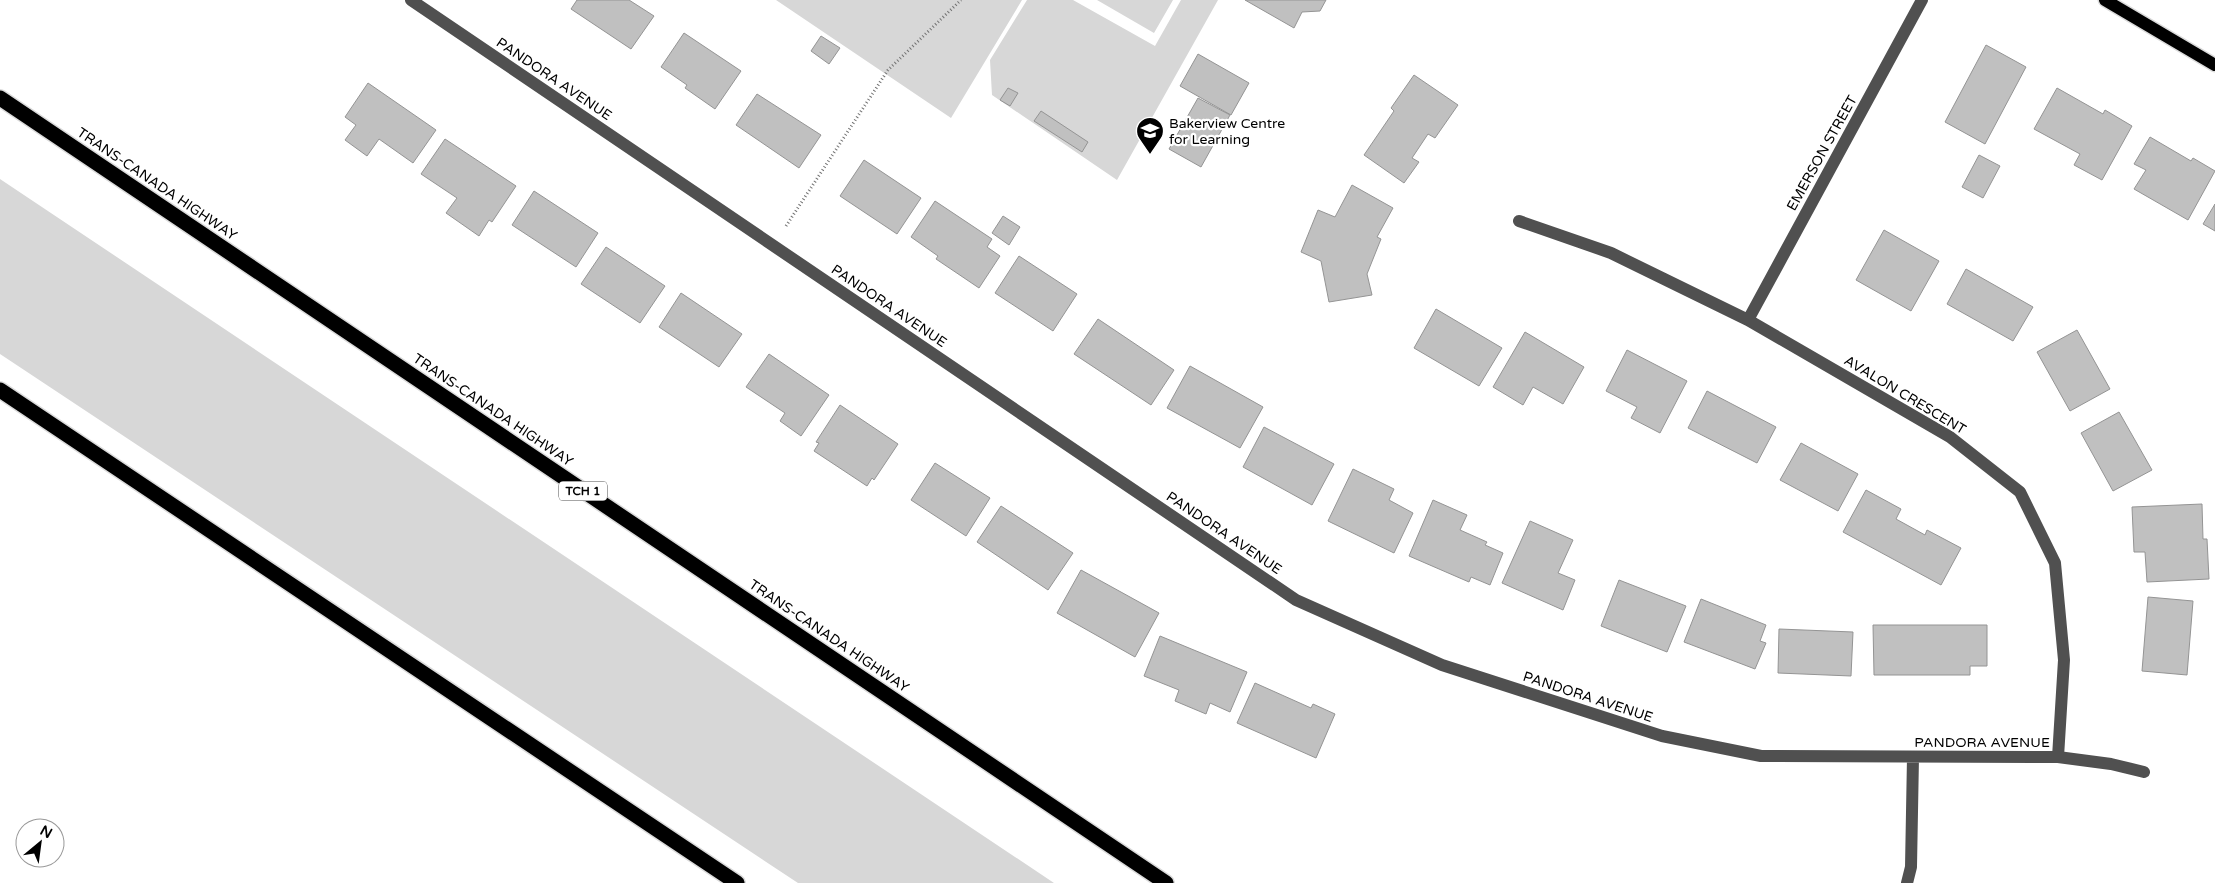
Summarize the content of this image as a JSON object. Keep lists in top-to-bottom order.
{
  "streets": {
    "highway": ["TRANS-CANADA HIGHWAY", "TCH 1"],
    "street": ["PANDORA AVENUE", "EMERSON STREET", "AVALON CRESCENT"]
  },
  "crossings": [
    ["PANDORA AVENUE", "AVALON CRESCENT"],
    ["EMERSON STREET", "AVALON CRESCENT"]
  ],
  "places": {
    "school or university": ["Bakerview Centre for Learning"]
  },
  "north": "top right"
}
